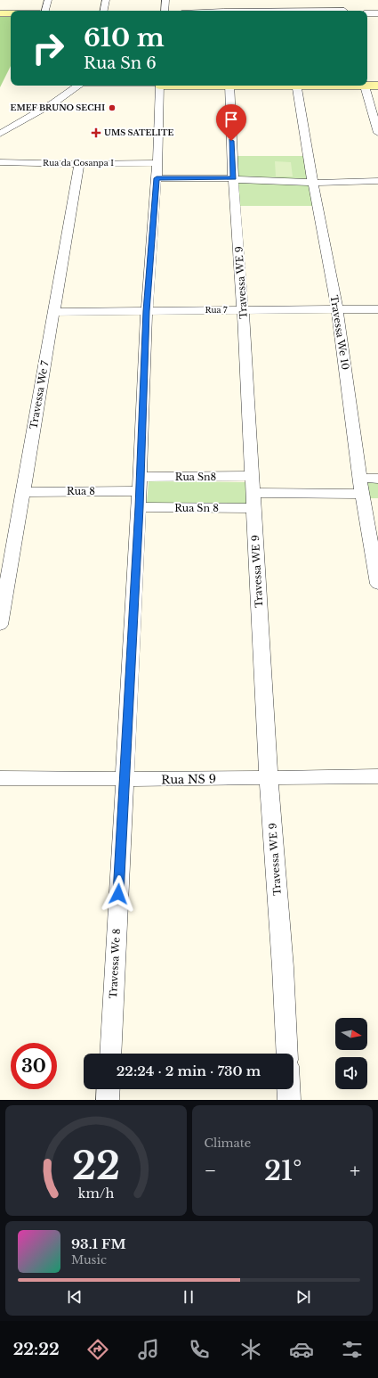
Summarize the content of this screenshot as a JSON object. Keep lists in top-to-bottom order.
{
  "streets": {
    "street": [
      "Rua da Cosanpa I",
      "Travessa WE 9",
      "Rua 7",
      "Travessa We 10",
      "Travessa We 7",
      "Rua Sn8",
      "Rua 8",
      "Rua Sn 8",
      "Rua NS 9",
      "Travessa We 8"
    ]
  },
  "crossings": [
    ["Rua da Cosanpa I", "Travessa WE 9"],
    ["Rua da Cosanpa I", "Travessa We 10"],
    ["Rua da Cosanpa I", "Travessa We 7"],
    ["Rua da Cosanpa I", "Travessa We 8"],
    ["Travessa WE 9", "Rua 7"],
    ["Travessa WE 9", "Rua Sn8"],
    ["Travessa WE 9", "Rua Sn 8"],
    ["Travessa WE 9", "Rua NS 9"],
    ["Rua 7", "Travessa We 10"],
    ["Rua 7", "Travessa We 7"],
    ["Rua 7", "Travessa We 8"],
    ["Travessa We 7", "Rua 8"],
    ["Rua Sn8", "Rua 8"],
    ["Rua Sn8", "Travessa We 8"],
    ["Rua 8", "Travessa We 8"],
    ["Rua Sn 8", "Travessa We 8"],
    ["Rua NS 9", "Travessa We 8"]
  ],
  "places": {
    "other": ["EMEF BRUNO SECHI"],
    "health": ["UMS SATELITE"]
  },
  "north": "right",
  "page": {
    "turn": ["610 m", "Rua Sn 6"],
    "limit": "30",
    "trip": "22:24 · 2 min · 730 m",
    "tile": "Climate",
    "heat": ["−", "21°", "+"],
    "song": ["93.1 FM", "Music"],
    "tabs": "22:22",
    "gauge": ["22", "km/h"]
  }
}
